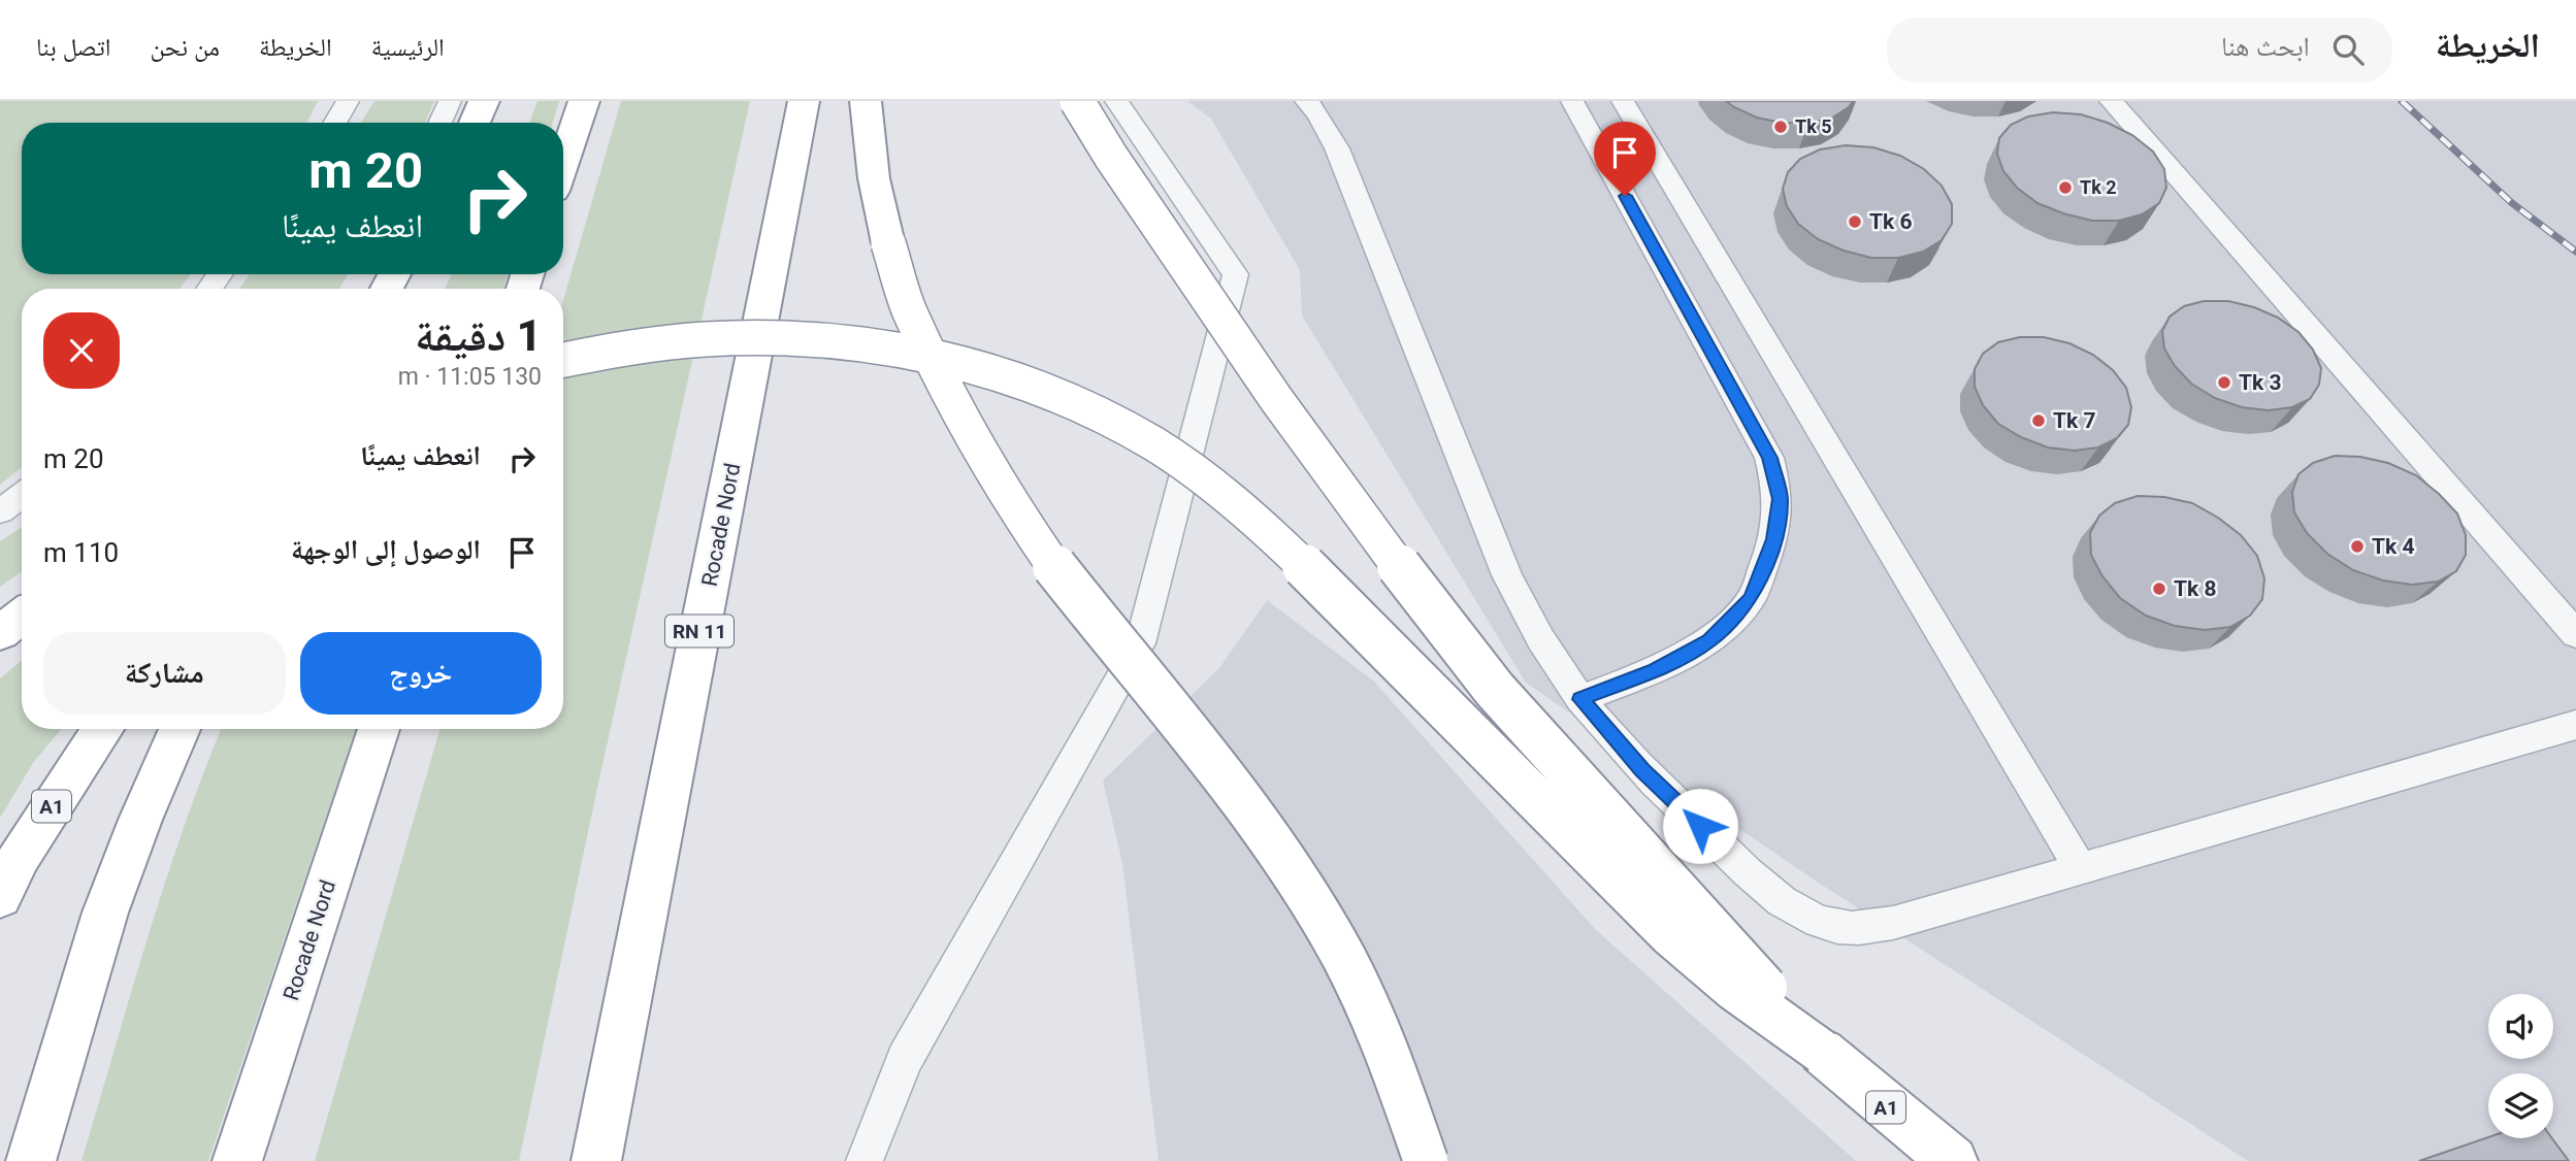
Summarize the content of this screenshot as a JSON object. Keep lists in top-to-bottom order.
{
  "streets": {
    "highway": ["Rocade Nord", "RN 11", "A1"]
  },
  "places": [
    "Tk 5",
    "Tk 2",
    "Tk 6",
    "Tk 3",
    "Tk 7",
    "Tk 4",
    "Tk 8"
  ],
  "page": {
    "header": "الخريطة",
    "search": "ابحث هنا",
    "nav": [
      "الرئيسية",
      "الخريطة",
      "من نحن",
      "اتصل بنا"
    ],
    "turn": ["20 m", "انعطف يمينًا"],
    "heading": ["1 دقيقة", "130 m · 11:05"],
    "list": [
      {
        "name": "انعطف يمينًا",
        "value": "20 m"
      },
      {
        "name": "الوصول إلى الوجهة",
        "value": "110 m"
      }
    ],
    "buttons": ["خروج", "مشاركة"]
  }
}
